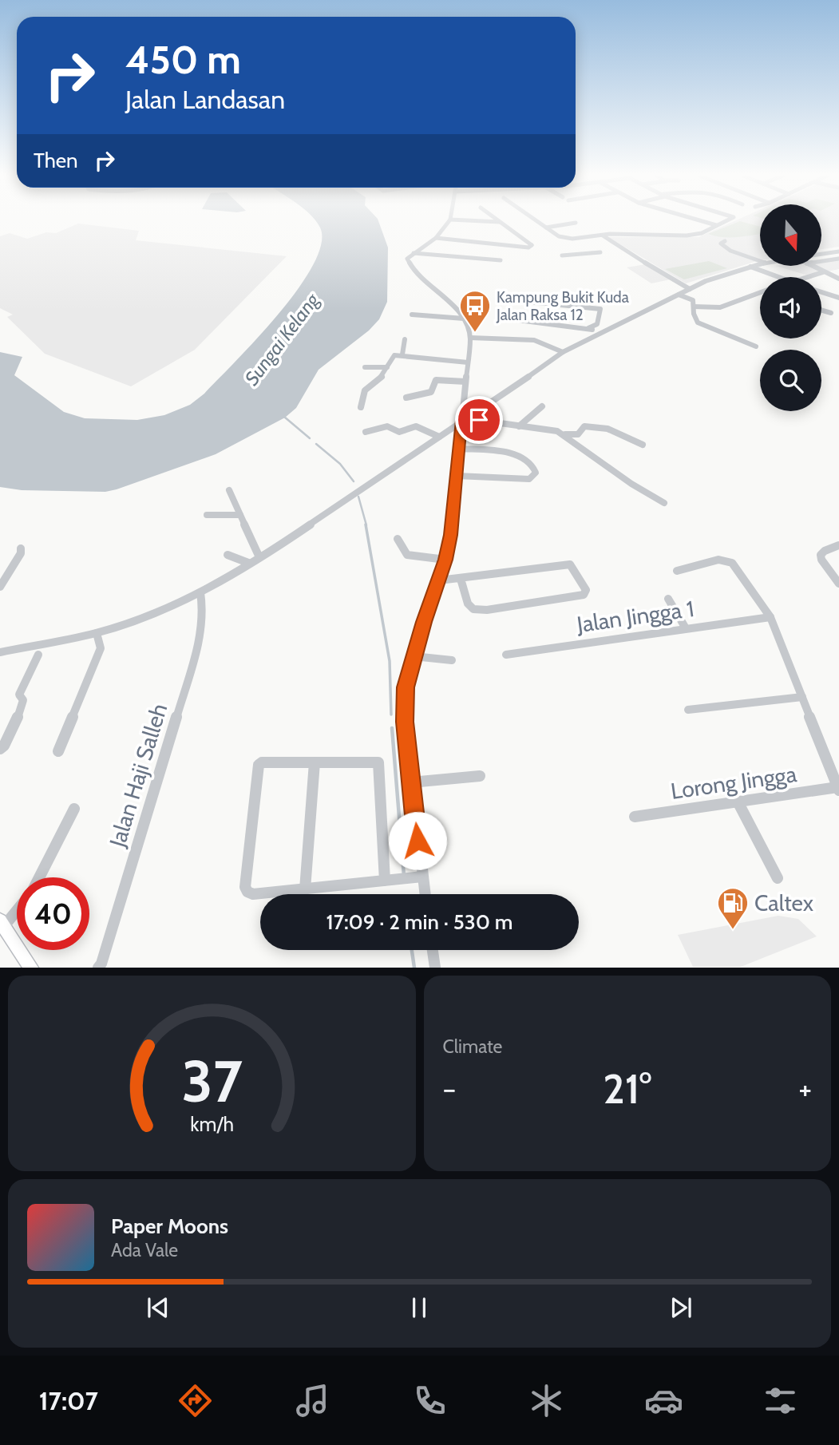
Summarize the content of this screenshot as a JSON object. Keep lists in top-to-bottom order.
{
  "streets": {
    "street": ["Jalan Jingga 1", "Jalan Haji Salleh", "Lorong Jingga"]
  },
  "water": ["Sungai Kelang"],
  "places": {
    "bus stop": ["Kampung Bukit Kuda Jalan Raksa 12"],
    "fuel station": ["Caltex"]
  },
  "north": "bottom",
  "page": {
    "turn": ["450 m", "Jalan Landasan"],
    "then": "Then",
    "limit": "40",
    "trip": "17:09 · 2 min · 530 m",
    "tile": "Climate",
    "heat": ["−", "21°", "+"],
    "song": ["Paper Moons", "Ada Vale"],
    "tabs": "17:07",
    "gauge": ["37", "km/h"]
  }
}
